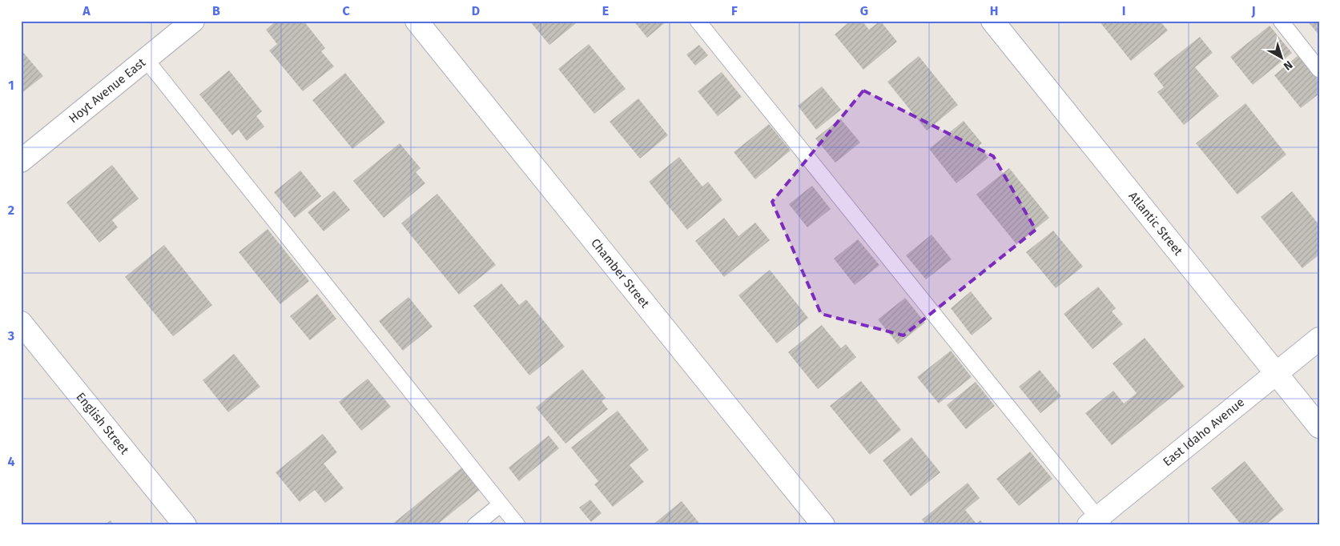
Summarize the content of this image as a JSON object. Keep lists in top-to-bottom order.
{
  "streets": {
    "street": [
      "Hoyt Avenue East",
      "Atlantic Street",
      "Chamber Street",
      "English Street",
      "East Idaho Avenue"
    ]
  },
  "crossings": [
    ["Atlantic Street", "East Idaho Avenue"]
  ],
  "north": "bottom right",
  "grid": {
    "columns": [
      "A",
      "B",
      "C",
      "D",
      "E",
      "F",
      "G",
      "H",
      "I",
      "J"
    ],
    "rows": [
      "1",
      "2",
      "3",
      "4"
    ]
  }
}
